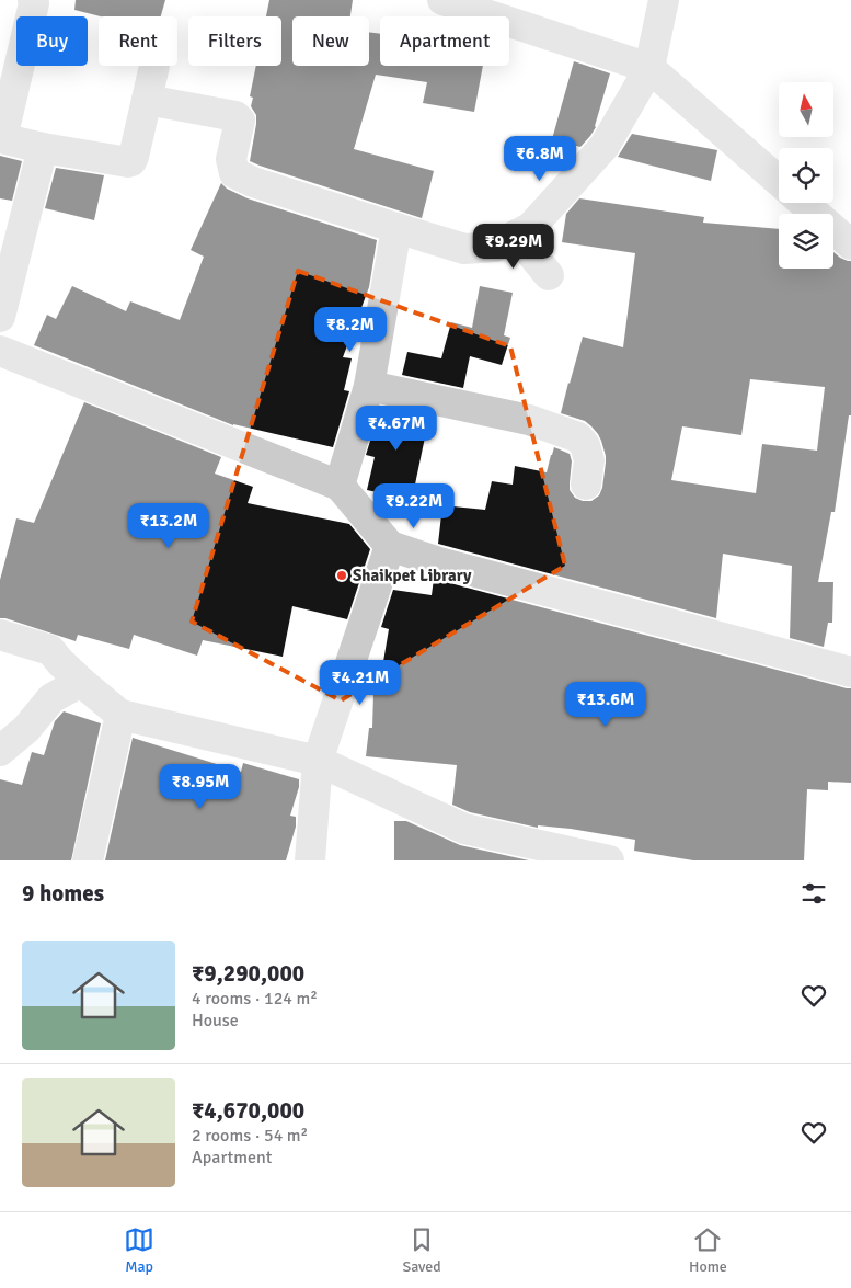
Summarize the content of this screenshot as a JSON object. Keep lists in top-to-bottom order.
{
  "places": ["Shaikpet Library"],
  "north": "top",
  "page": {
    "chip": [
      "Buy",
      "Rent",
      "Filters",
      "New",
      "Apartment"
    ],
    "price": [
      "₹6.8M",
      "₹9.29M",
      "₹8.2M",
      "₹4.67M",
      "₹9.22M",
      "₹13.2M",
      "₹4.21M",
      "₹13.6M",
      "₹8.95M"
    ],
    "heading": "9 homes",
    "list": [
      {
        "name": "₹9,290,000",
        "note": "4 rooms · 124 m² · House"
      },
      {
        "name": "₹4,670,000",
        "note": "2 rooms · 54 m² · Apartment"
      }
    ],
    "tabs": ["Map", "Saved", "Home"]
  }
}
